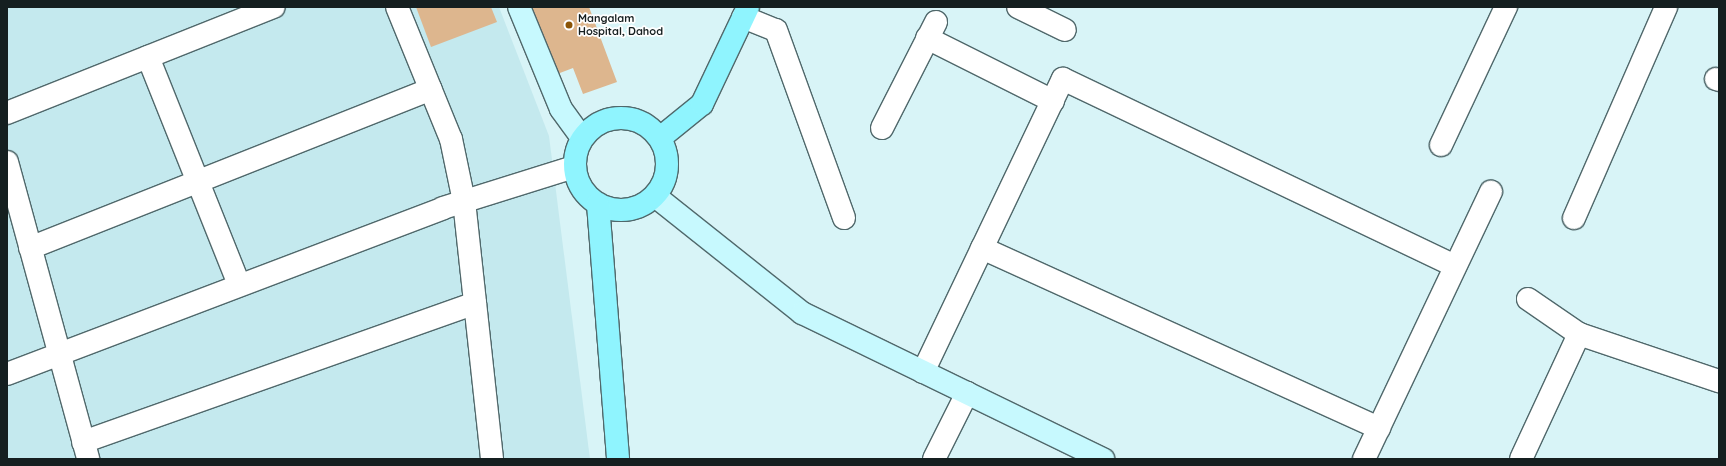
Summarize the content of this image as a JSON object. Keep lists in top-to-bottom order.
{
  "places": ["Mangalam Hospital, Dahod"]
}
